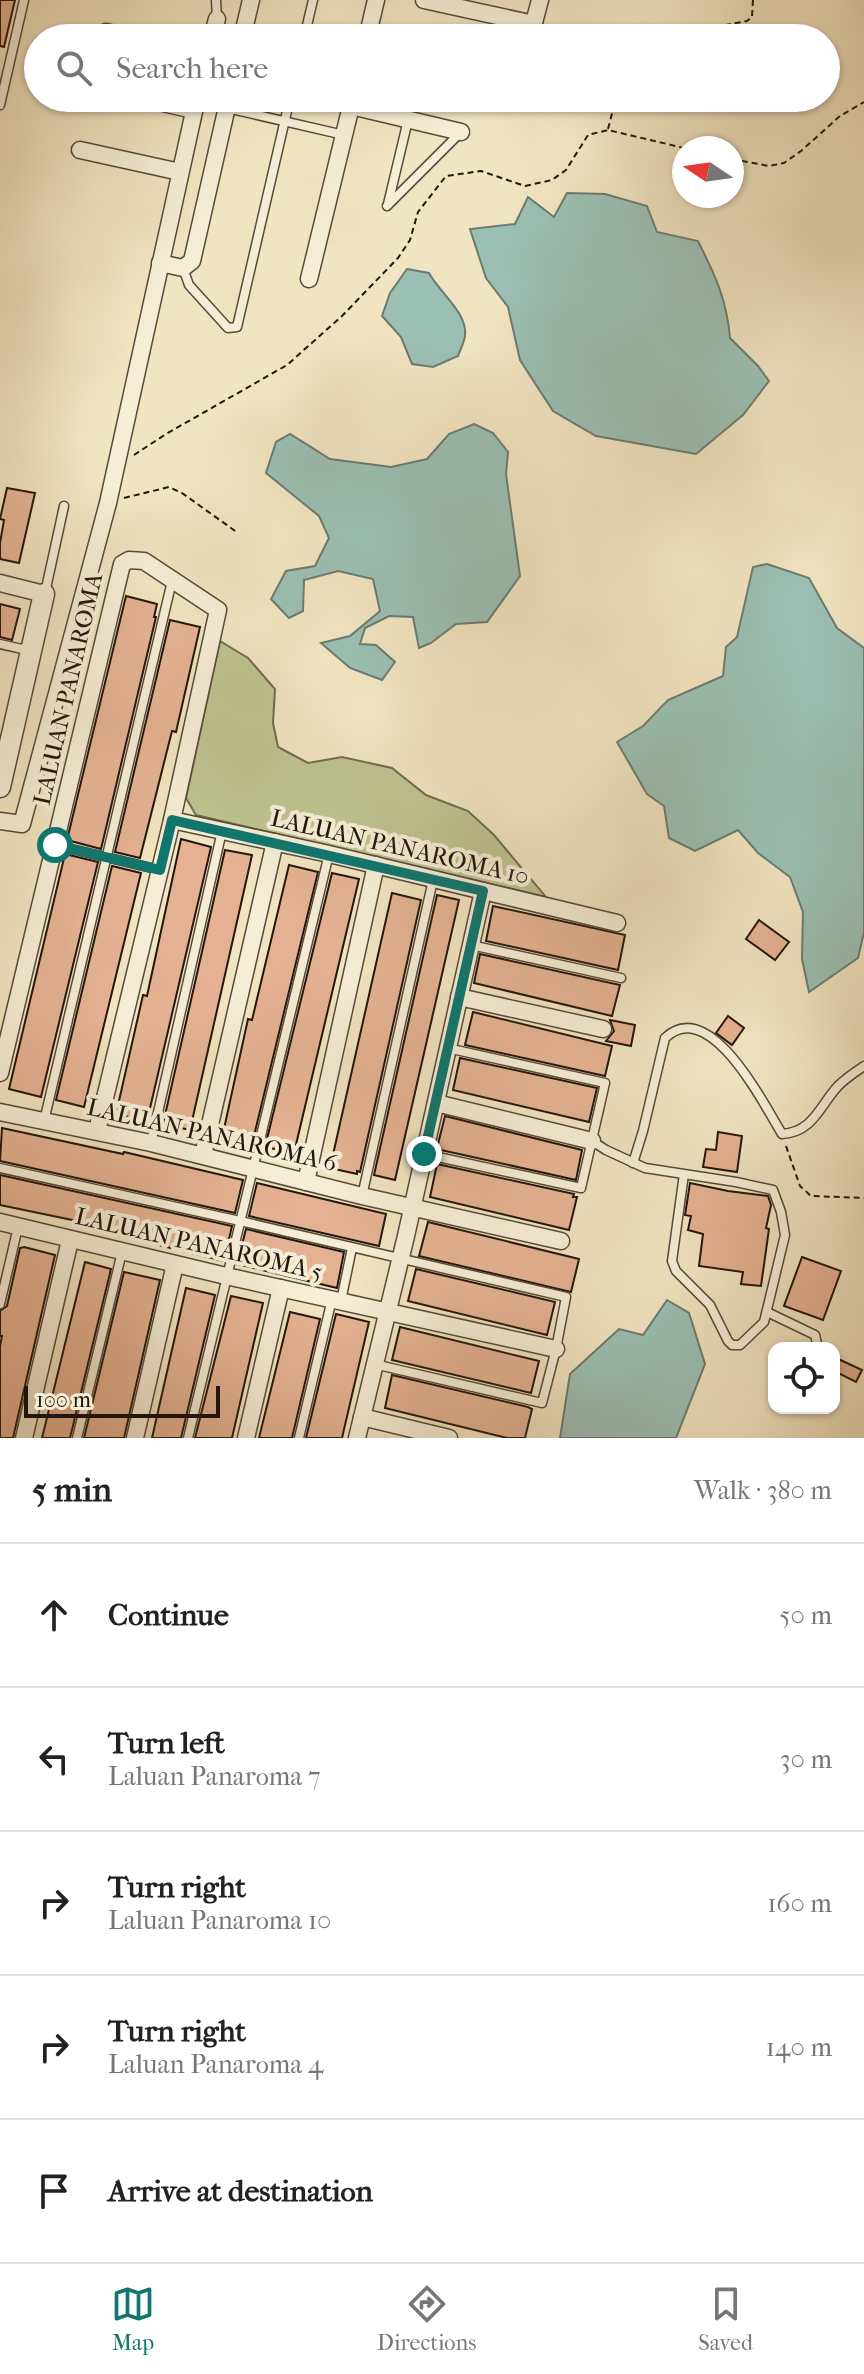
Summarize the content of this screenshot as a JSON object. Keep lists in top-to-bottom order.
{
  "streets": {
    "street": [
      "LALUAN PANAROMA",
      "LALUAN PANAROMA 10",
      "LALUAN PANAROMA 6",
      "LALUAN PANAROMA 5"
    ]
  },
  "crossings": [
    ["LALUAN PANAROMA", "LALUAN PANAROMA 10"]
  ],
  "scale_bar": "100 m",
  "north": "left",
  "page": {
    "search": "Search here",
    "scale": "100 m",
    "heading": ["5 min", "Walk · 380 m"],
    "list": [
      ["Continue", "50 m"],
      ["Turn left", "Laluan Panaroma 7", "30 m"],
      ["Turn right", "Laluan Panaroma 10", "160 m"],
      ["Turn right", "Laluan Panaroma 4", "140 m"],
      "Arrive at destination"
    ],
    "nav": ["Map", "Directions", "Saved"]
  }
}
